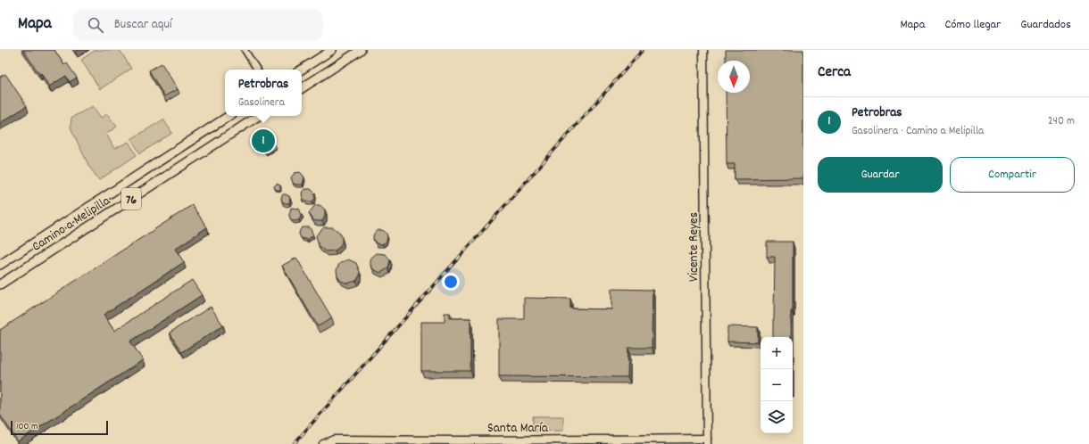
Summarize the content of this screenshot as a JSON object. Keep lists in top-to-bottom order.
{
  "streets": {
    "main road": ["76", "Camino a Melipilla"],
    "street": ["Vicente Reyes", "Santa María"]
  },
  "crossings": [
    ["Vicente Reyes", "Santa María"]
  ],
  "scale_bar": "100 m",
  "north": "bottom",
  "page": {
    "header": "Mapa",
    "search": "Buscar aquí",
    "nav": ["Mapa", "Cómo llegar", "Guardados"],
    "heading": "Cerca",
    "popup": ["Petrobras", "Gasolinera"],
    "list": [
      {
        "mark": "1",
        "name": "Petrobras",
        "note": "Gasolinera · Camino a Melipilla",
        "value": "240 m"
      }
    ],
    "pins": "1",
    "buttons": ["Guardar", "Compartir"],
    "map_buttons": ["+", "−"],
    "scale": "100 m"
  }
}
